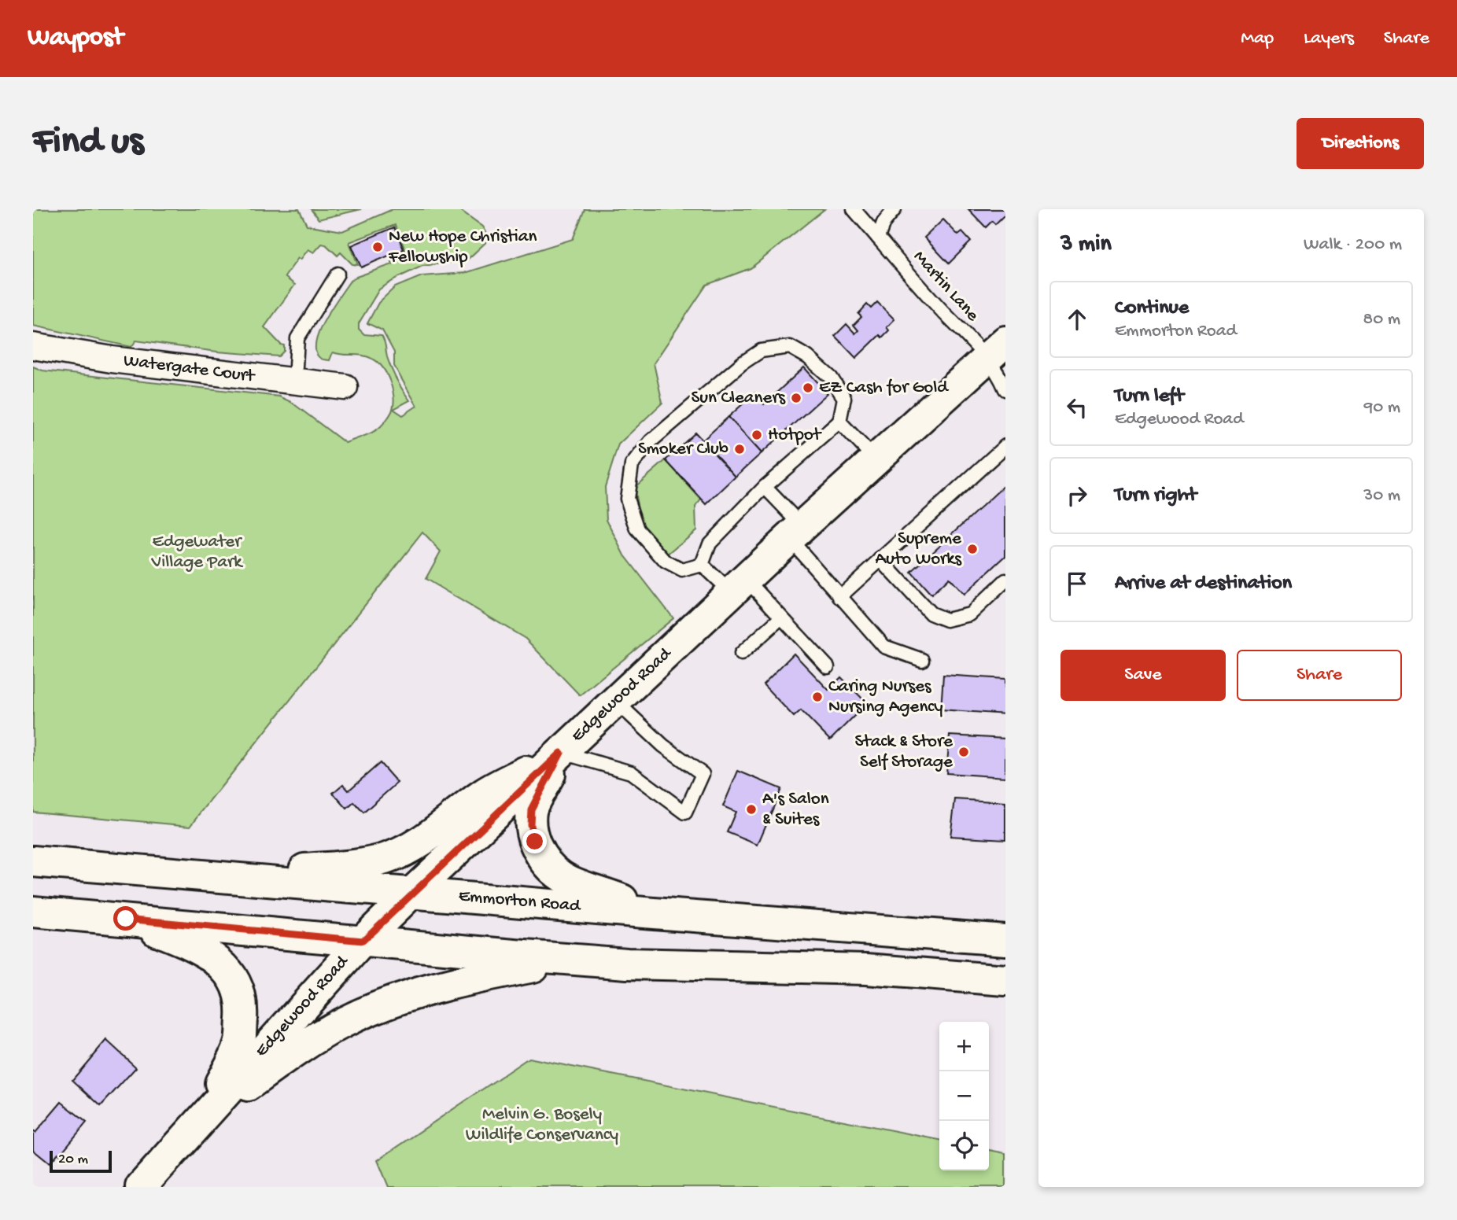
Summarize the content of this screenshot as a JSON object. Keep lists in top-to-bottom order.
{
  "streets": {
    "main road": ["Edgewood Road", "Emmorton Road"],
    "street": ["Watergate Court"],
    "lane": ["Martin Lane"]
  },
  "crossings": [
    ["Martin Lane", "Edgewood Road"],
    ["Edgewood Road", "Emmorton Road"]
  ],
  "parks": ["Edgewater Village Park", "Melvin G. Bosely Wildlife Conservancy"],
  "places": [
    "New Hope Christian Fellowship",
    "EZ Cash for Gold",
    "Sun Cleaners",
    "Hotpot",
    "Smoker Club",
    "Supreme Auto Works",
    "Caring Nurses Nursing Agency",
    "Stack & Store Self Storage",
    "A's Salon & Suites"
  ],
  "scale_bar": "20 m",
  "page": {
    "header": "Waypost",
    "nav": ["Map", "Layers", "Share"],
    "buttons": [
      "Directions",
      ["Save", "Share"]
    ],
    "title": "Find us",
    "heading": ["3 min", "Walk · 200 m"],
    "list": [
      ["Continue", "Emmorton Road", "80 m"],
      ["Turn left", "Edgewood Road", "90 m"],
      ["Turn right", "30 m"],
      "Arrive at destination"
    ],
    "map_buttons": ["+", "−"],
    "scale": "20 m"
  }
}
